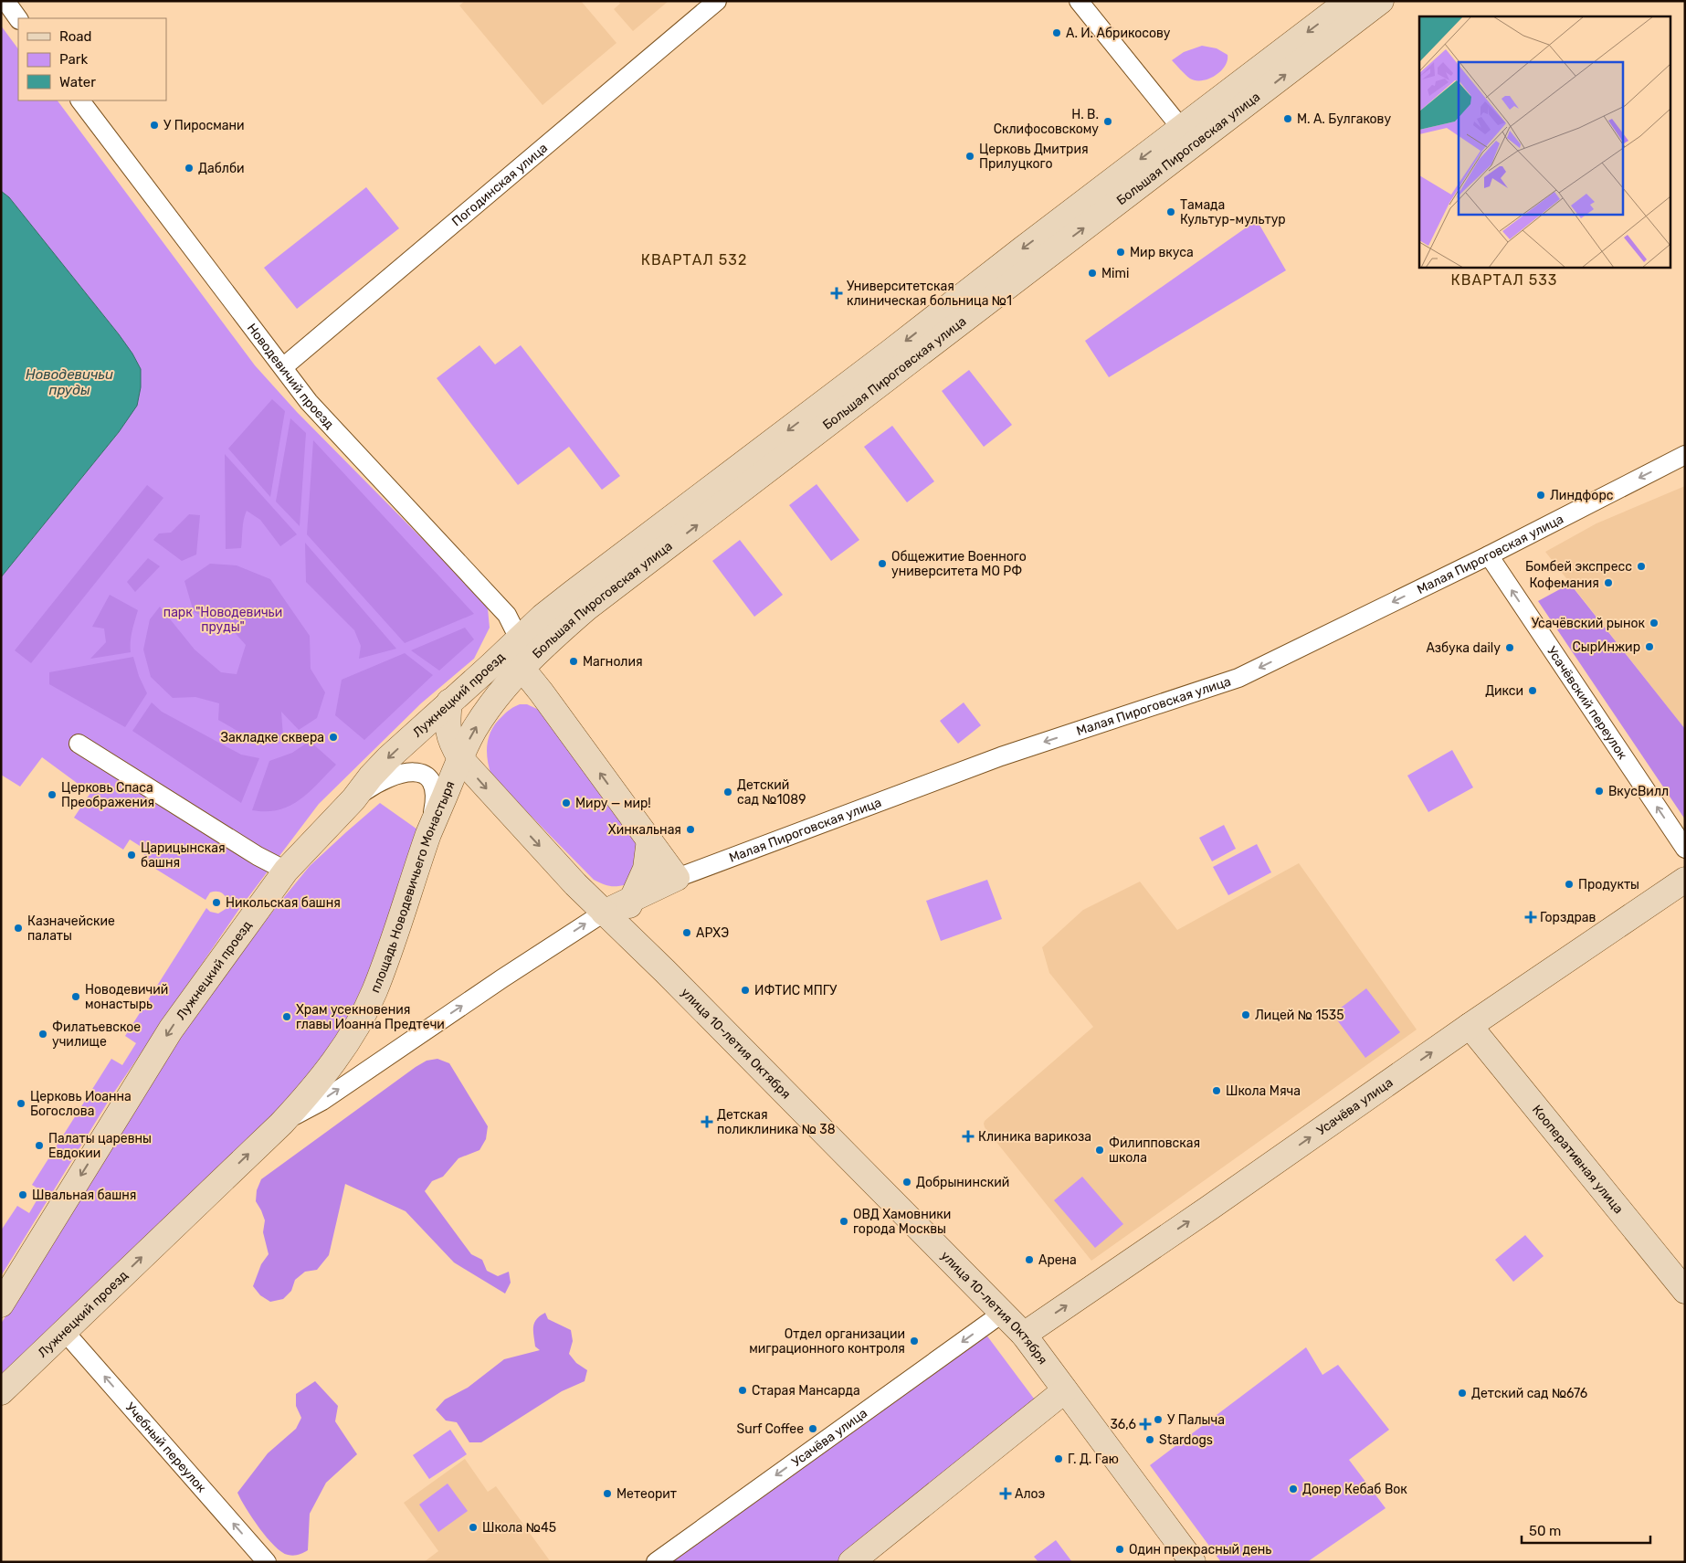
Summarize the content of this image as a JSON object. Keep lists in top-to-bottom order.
{
  "streets": {
    "main road": [
      "Большая Пироговская улица",
      "Малая Пироговская улица",
      "Лужнецкий проезд",
      "площадь Новодевичьего Монастыря",
      "улица 10-летия Октября",
      "Усачёва улица",
      "Кооперативная улица"
    ],
    "street": [
      "Погодинская улица",
      "Новодевичий проезд",
      "Усачёвский переулок",
      "Учебный переулок"
    ]
  },
  "crossings": [
    ["Большая Пироговская улица", "Новодевичий проезд"],
    ["Большая Пироговская улица", "Лужнецкий проезд"],
    ["Большая Пироговская улица", "площадь Новодевичьего Монастыря"],
    ["Погодинская улица", "Новодевичий проезд"],
    ["Новодевичий проезд", "Лужнецкий проезд"],
    ["Малая Пироговская улица", "Лужнецкий проезд"],
    ["Малая Пироговская улица", "Усачёвский переулок"],
    ["Малая Пироговская улица", "улица 10-летия Октября"],
    ["Лужнецкий проезд", "площадь Новодевичьего Монастыря"],
    ["Лужнецкий проезд", "улица 10-летия Октября"],
    ["Лужнецкий проезд", "Учебный переулок"],
    ["площадь Новодевичьего Монастыря", "улица 10-летия Октября"],
    ["улица 10-летия Октября", "Усачёва улица"],
    ["Усачёва улица", "Кооперативная улица"]
  ],
  "one_way": ["Малая Пироговская улица", "Усачёвский переулок", "Учебный переулок"],
  "districts": ["КВАРТАЛ 532", "КВАРТАЛ 533"],
  "water": ["Новодевичьи пруды"],
  "parks": ["парк \"Новодевичьи пруды\""],
  "places": {
    "other": [
      "А. И. Абрикосову",
      "М. А. Булгакову",
      "Н. В. Склифосовскому",
      "У Пиросмани",
      "Церковь Дмитрия Прилуцкого",
      "Даблби",
      "Тамада Культур-мультур",
      "Мир вкуса",
      "Mimi",
      "Линдфорс",
      "Общежитие Военного университета МО РФ",
      "Бомбей экспресс",
      "Кофемания",
      "Усачёвский рынок",
      "СырИнжир",
      "Азбука daily",
      "Магнолия",
      "Дикси",
      "Закладке сквера",
      "ВкусВилл",
      "Детский сад №1089",
      "Церковь Спаса Преображения",
      "Миру — мир!",
      "Хинкальная",
      "Царицынская башня",
      "Продукты",
      "Никольская башня",
      "Казначейские палаты",
      "АРХЭ",
      "ИФТИС МПГУ",
      "Новодевичий монастырь",
      "Лицей № 1535",
      "Храм усекновения главы Иоанна Предтечи",
      "Филатьевское училище",
      "Школа Мяча",
      "Церковь Иоанна Богослова",
      "Палаты царевны Евдокии",
      "Филипповская школа",
      "Добрынинский",
      "Швальная башня",
      "ОВД Хамовники города Москвы",
      "Арена",
      "Отдел организации миграционного контроля",
      "Старая Мансарда",
      "Детский сад №676",
      "У Палыча",
      "Surf Coffee",
      "Stardogs",
      "Г. Д. Гаю",
      "Донер Кебаб Вок",
      "Метеорит",
      "Школа №45",
      "Один прекрасный день"
    ],
    "health": [
      "Университетская клиническая больница №1",
      "Горздрав",
      "Детская поликлиника № 38",
      "Клиника варикоза",
      "36,6",
      "Алоэ"
    ]
  },
  "legend": ["Road", "Park", "Water"],
  "scale_bar": "50 m"
}
